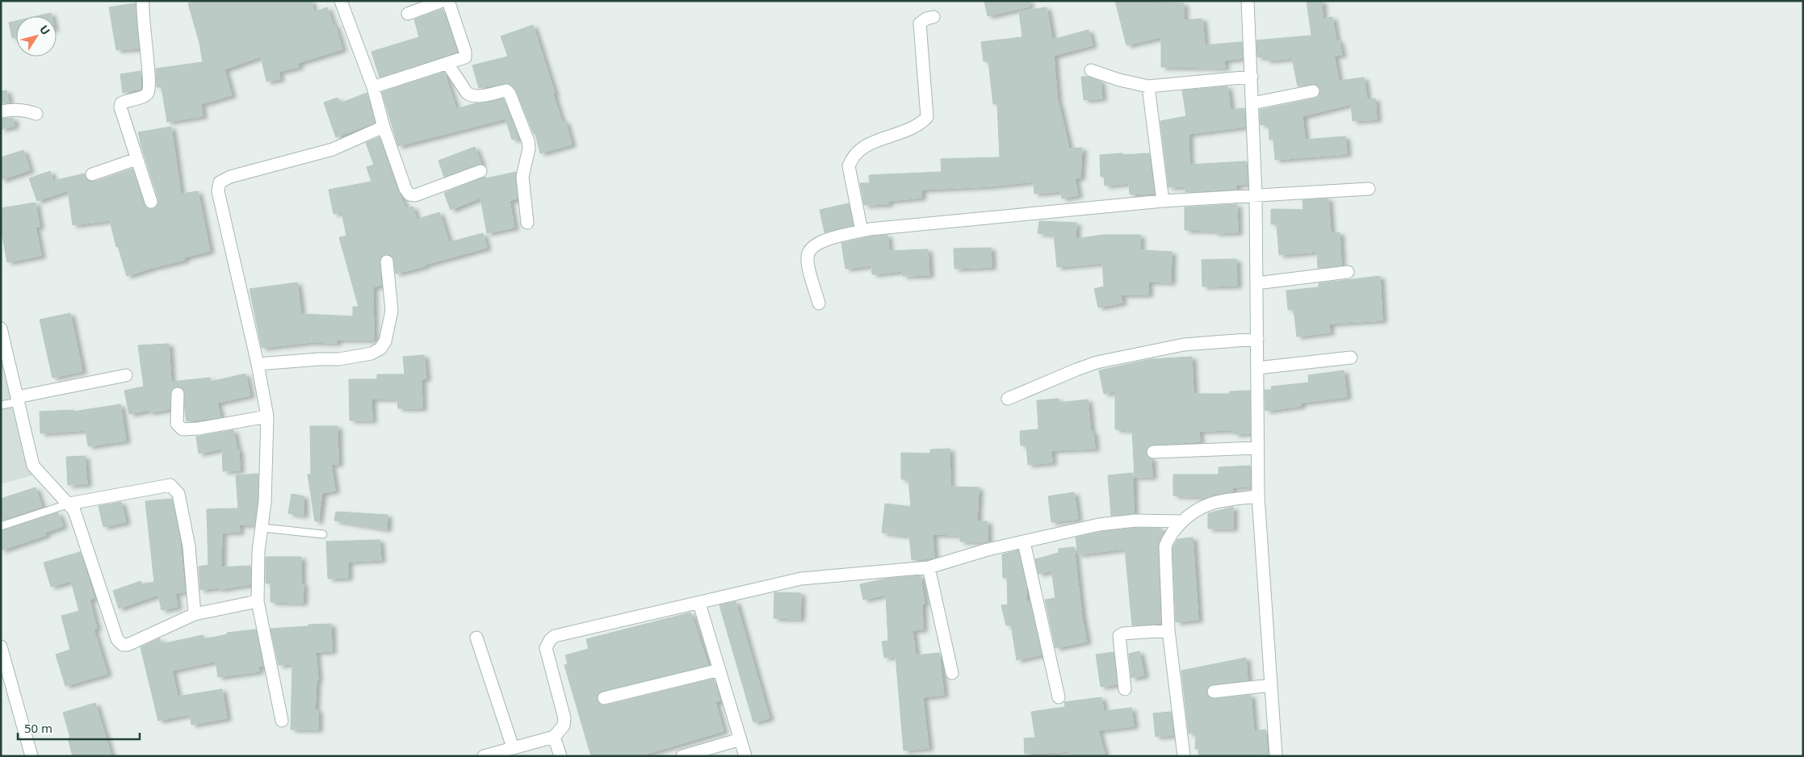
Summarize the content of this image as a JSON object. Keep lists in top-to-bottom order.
{
  "scale_bar": "50 m",
  "north": "top right"
}
